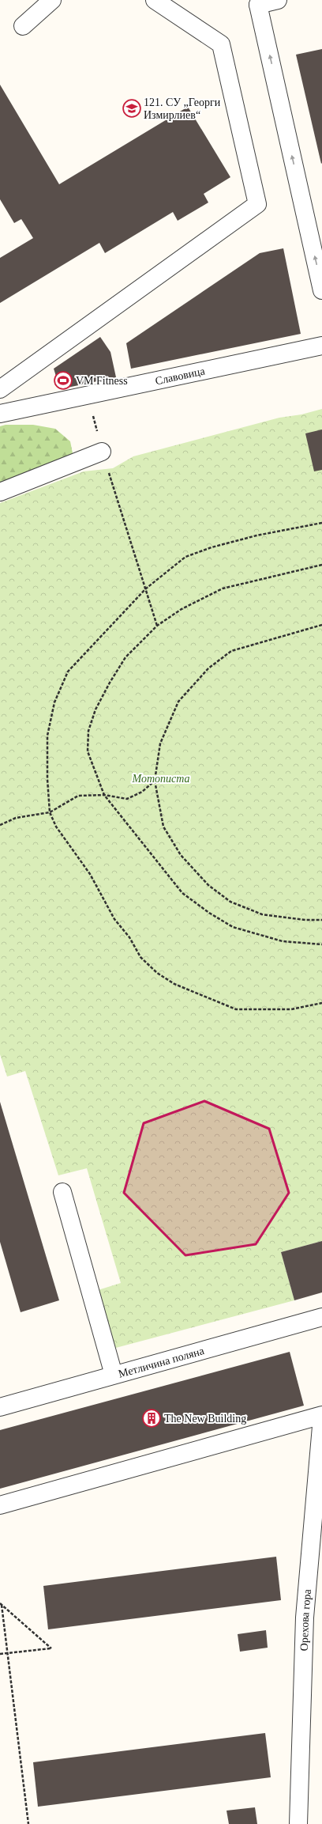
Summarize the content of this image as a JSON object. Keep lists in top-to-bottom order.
{
  "streets": {
    "street": ["Славовица", "Метличина поляна", "Орехова гора"]
  },
  "parks": ["Мотописта"],
  "places": {
    "school or university": ["121. СУ „Георги Измирлиев“"],
    "sports": ["VM Fitness"],
    "building": ["The New Building"]
  }
}
